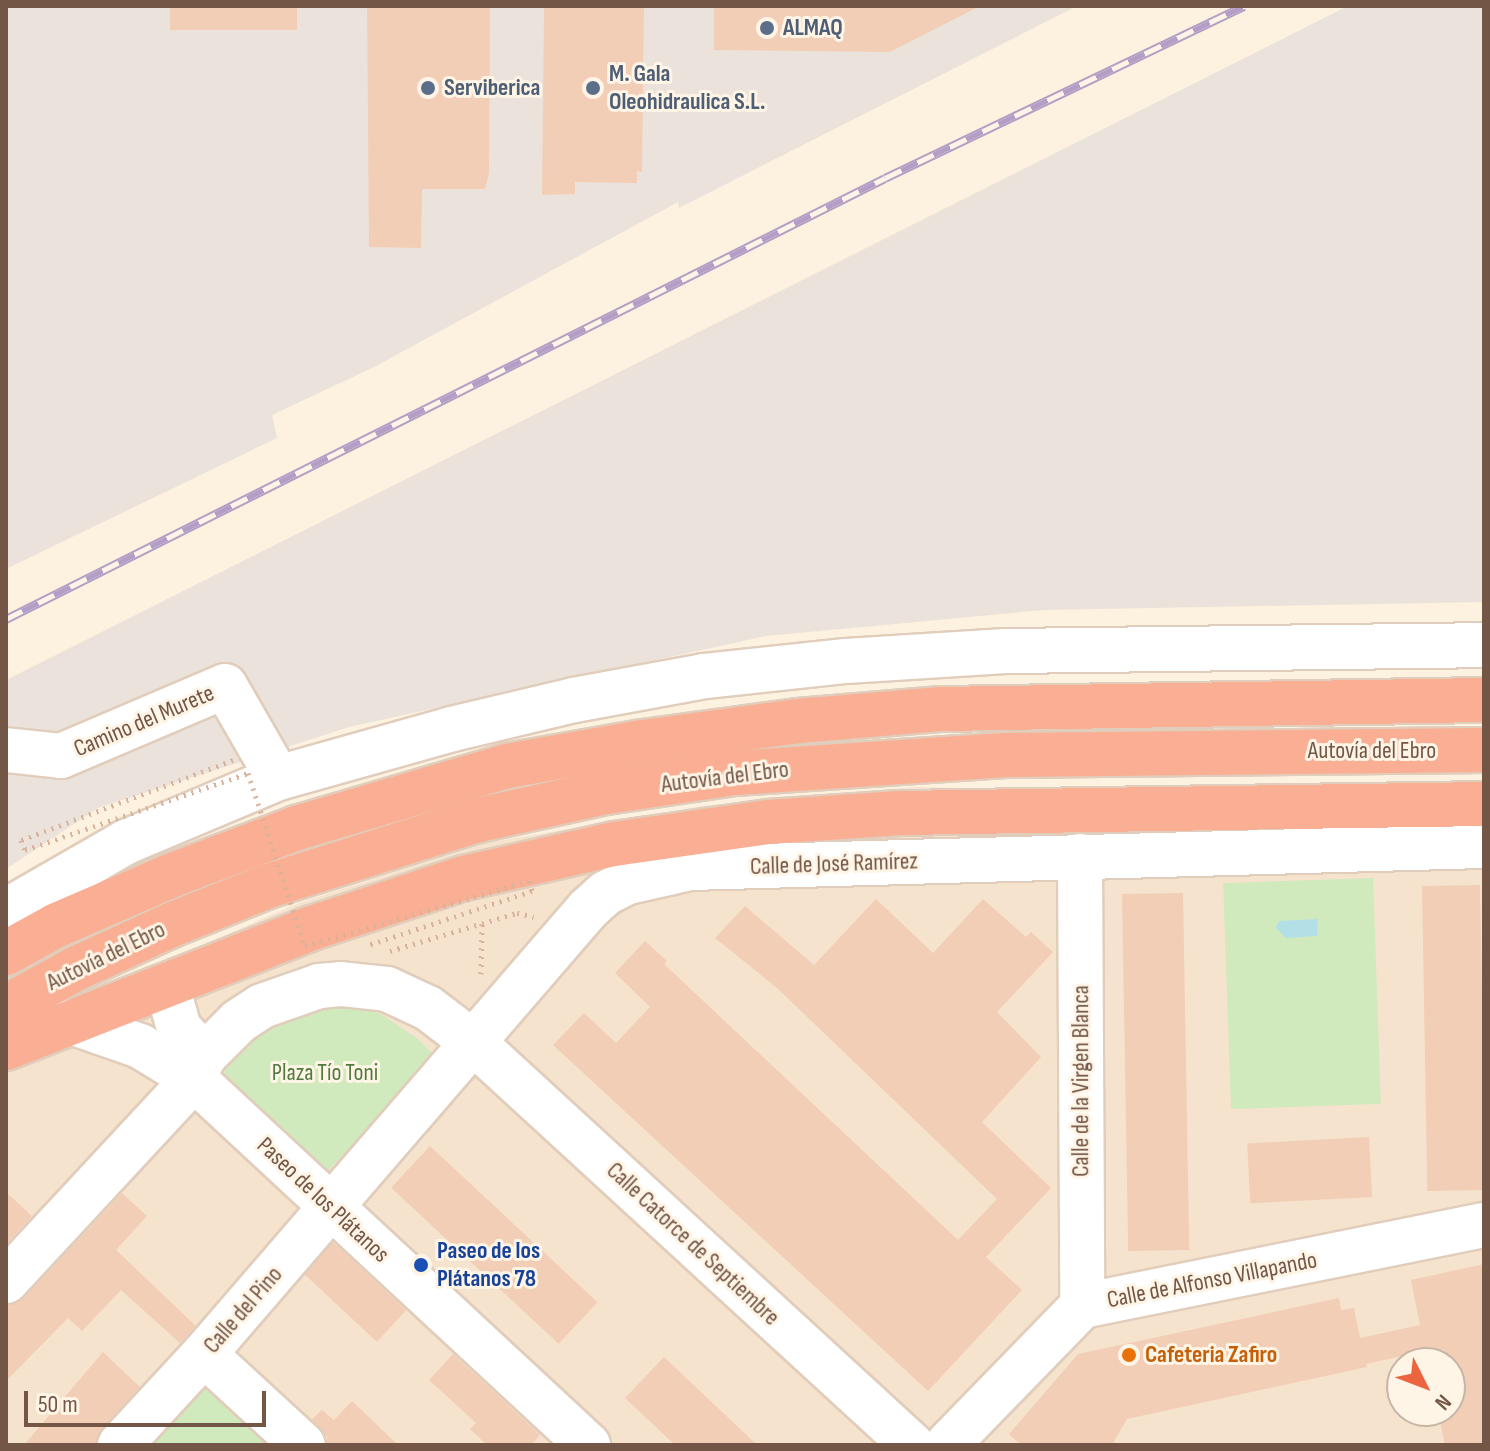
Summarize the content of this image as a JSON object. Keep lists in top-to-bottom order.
{
  "streets": {
    "highway": ["Autovía del Ebro"],
    "street": [
      "Camino del Murete",
      "Calle de José Ramírez",
      "Calle de la Virgen Blanca",
      "Paseo de los Plátanos",
      "Calle Catorce de Septiembre",
      "Calle de Alfonso Villapando",
      "Calle del Pino"
    ]
  },
  "crossings": [
    ["Calle de José Ramírez", "Calle de la Virgen Blanca"],
    ["Calle de José Ramírez", "Paseo de los Plátanos"],
    ["Calle de José Ramírez", "Calle Catorce de Septiembre"],
    ["Calle de José Ramírez", "Calle del Pino"],
    ["Calle de la Virgen Blanca", "Calle de Alfonso Villapando"],
    ["Paseo de los Plátanos", "Calle del Pino"]
  ],
  "parks": ["Plaza Tío Toni"],
  "places": [
    "ALMAQ",
    "Serviberica",
    "M. Gala Oleohidraulica S.L.",
    "Paseo de los Plátanos 78",
    "Cafeteria Zafiro"
  ],
  "scale_bar": "50 m",
  "north": "bottom right"
}
